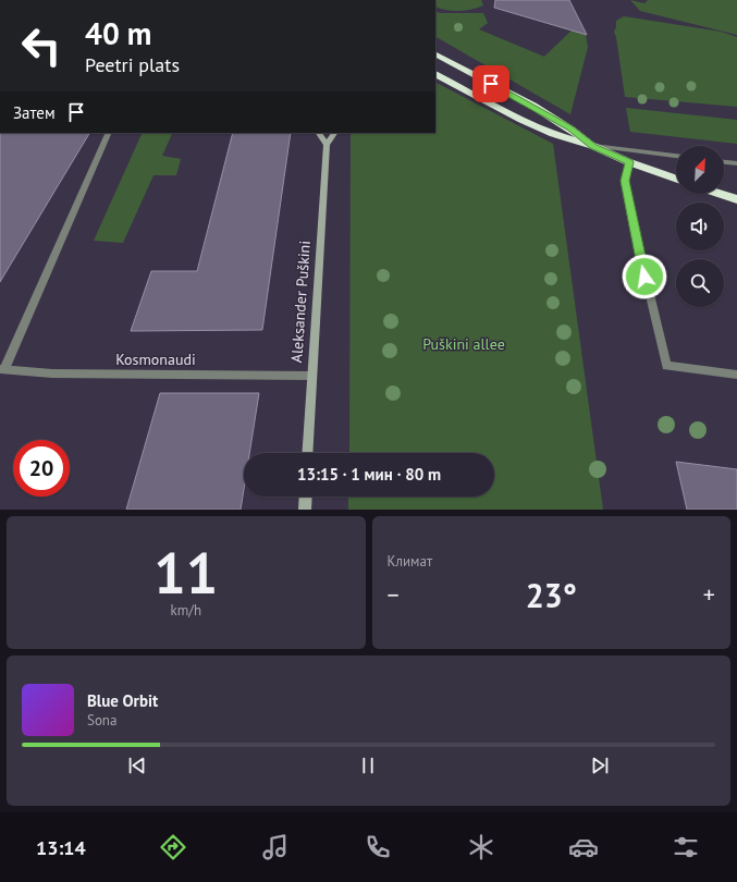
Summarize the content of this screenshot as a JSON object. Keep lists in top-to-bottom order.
{
  "streets": {
    "street": ["Aleksander Puškini", "Kosmonaudi"]
  },
  "crossings": [
    ["Aleksander Puškini", "Kosmonaudi"]
  ],
  "parks": ["Puškini allee"],
  "north": "top right",
  "page": {
    "turn": ["40 m", "Peetri plats"],
    "then": "Затем",
    "limit": "20",
    "trip": "13:15 · 1 мин · 80 m",
    "tile": [
      ["11", "km/h"],
      "Климат"
    ],
    "heat": ["−", "23°", "+"],
    "song": ["Blue Orbit", "Sona"],
    "tabs": "13:14"
  }
}
